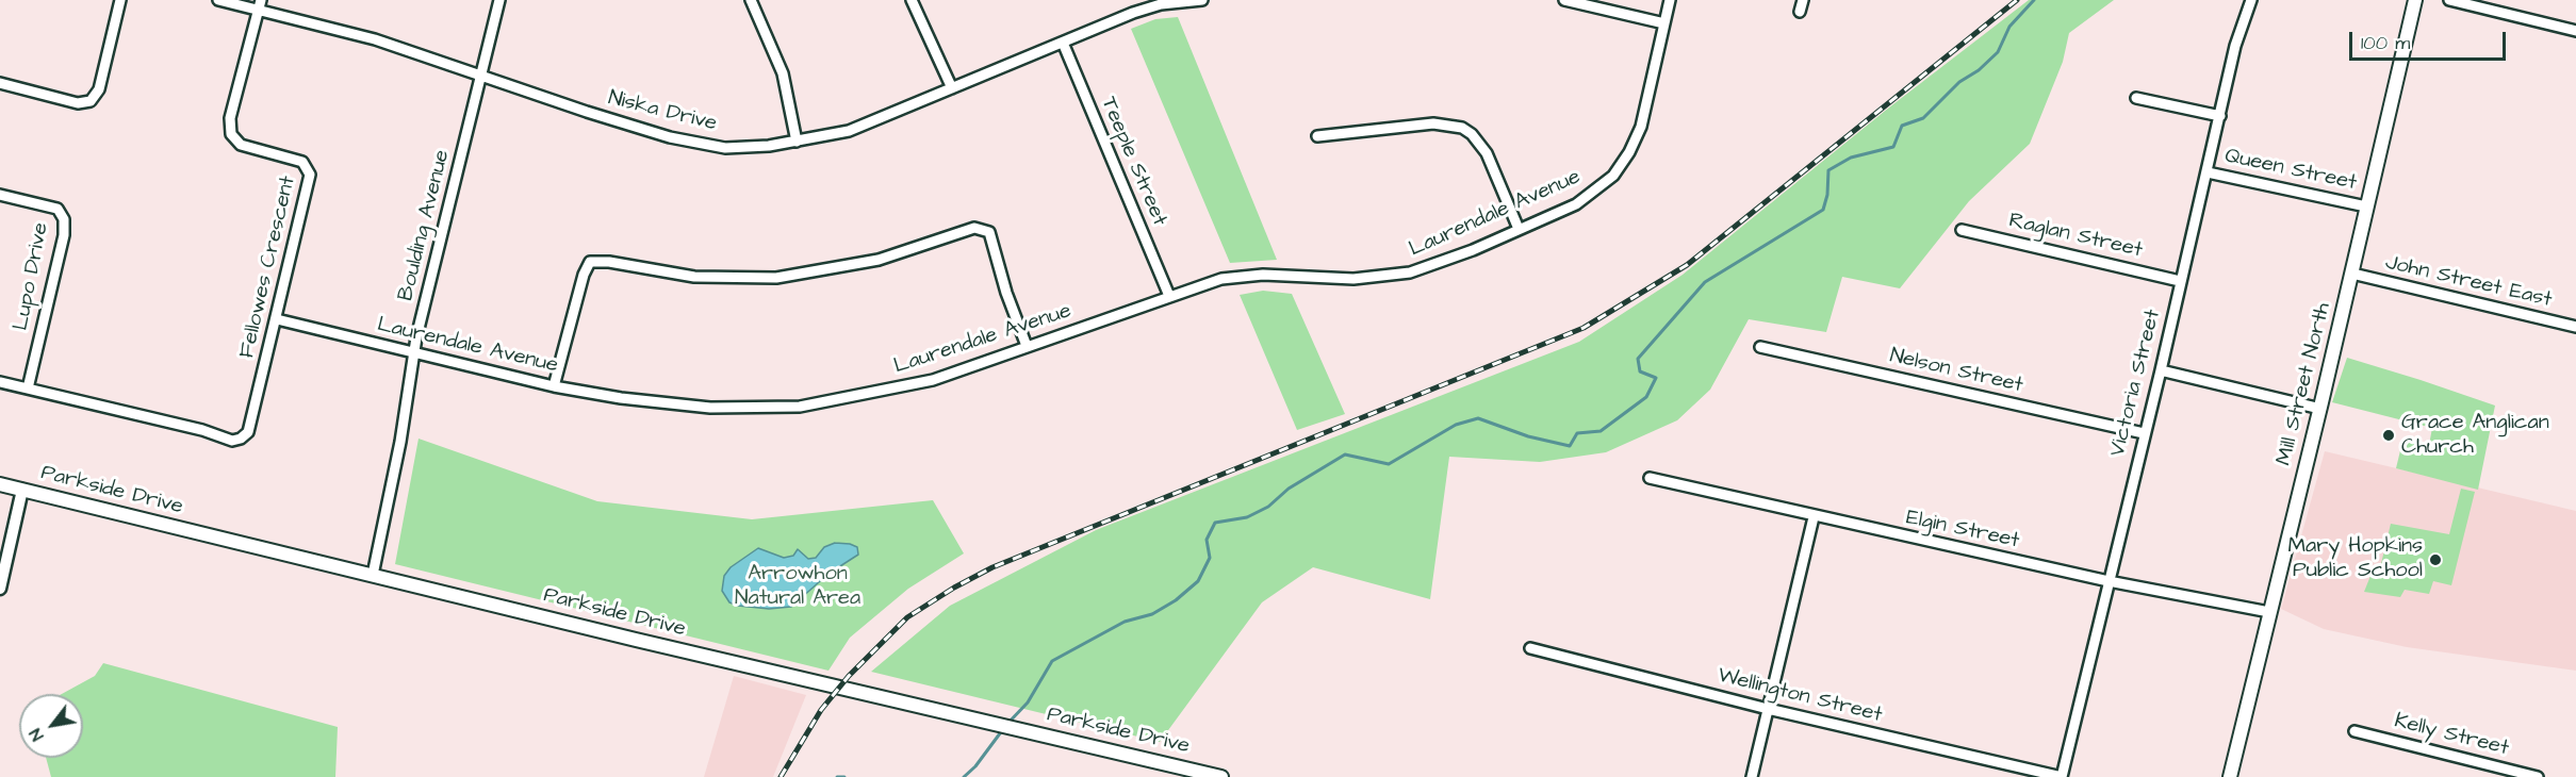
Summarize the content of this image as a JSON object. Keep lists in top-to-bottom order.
{
  "streets": {
    "main road": ["Mill Street North", "Parkside Drive"],
    "street": [
      "Niska Drive",
      "Teeple Street",
      "Queen Street",
      "Laurendale Avenue",
      "Boulding Avenue",
      "Raglan Street",
      "Fellowes Crescent",
      "Lupo Drive",
      "John Street East",
      "Nelson Street",
      "Victoria Street",
      "Elgin Street",
      "Wellington Street",
      "Kelly Street"
    ]
  },
  "crossings": [
    ["Niska Drive", "Teeple Street"],
    ["Niska Drive", "Boulding Avenue"],
    ["Niska Drive", "Fellowes Crescent"],
    ["Teeple Street", "Laurendale Avenue"],
    ["Queen Street", "Victoria Street"],
    ["Queen Street", "Mill Street North"],
    ["Laurendale Avenue", "Boulding Avenue"],
    ["Laurendale Avenue", "Fellowes Crescent"],
    ["Boulding Avenue", "Parkside Drive"],
    ["Raglan Street", "Victoria Street"],
    ["Fellowes Crescent", "Lupo Drive"],
    ["John Street East", "Mill Street North"],
    ["Nelson Street", "Victoria Street"],
    ["Victoria Street", "Elgin Street"],
    ["Victoria Street", "Wellington Street"],
    ["Mill Street North", "Elgin Street"]
  ],
  "parks": ["Arrowhon Natural Area"],
  "places": ["Grace Anglican Church", "Mary Hopkins Public School"],
  "scale_bar": "100 m",
  "north": "bottom left"
}
